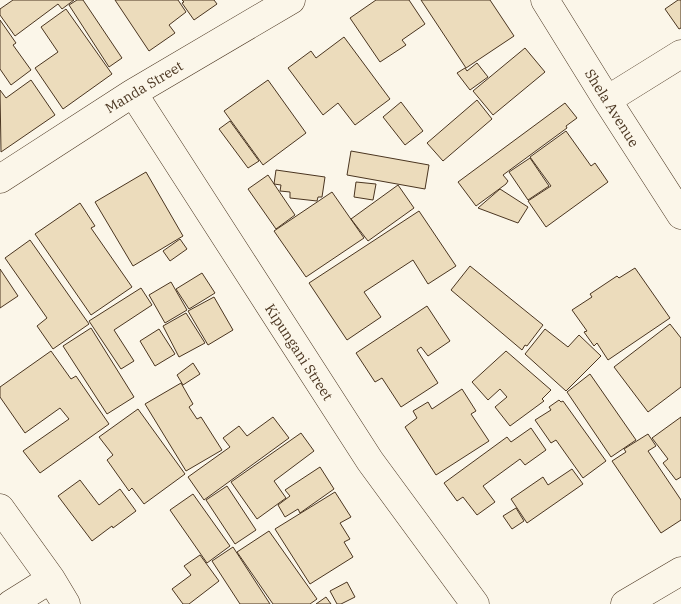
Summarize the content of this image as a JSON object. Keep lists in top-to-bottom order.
{
  "streets": {
    "street": ["Manda Street", "Shela Avenue", "Kipungani Street"]
  },
  "crossings": [
    ["Manda Street", "Kipungani Street"]
  ]
}
